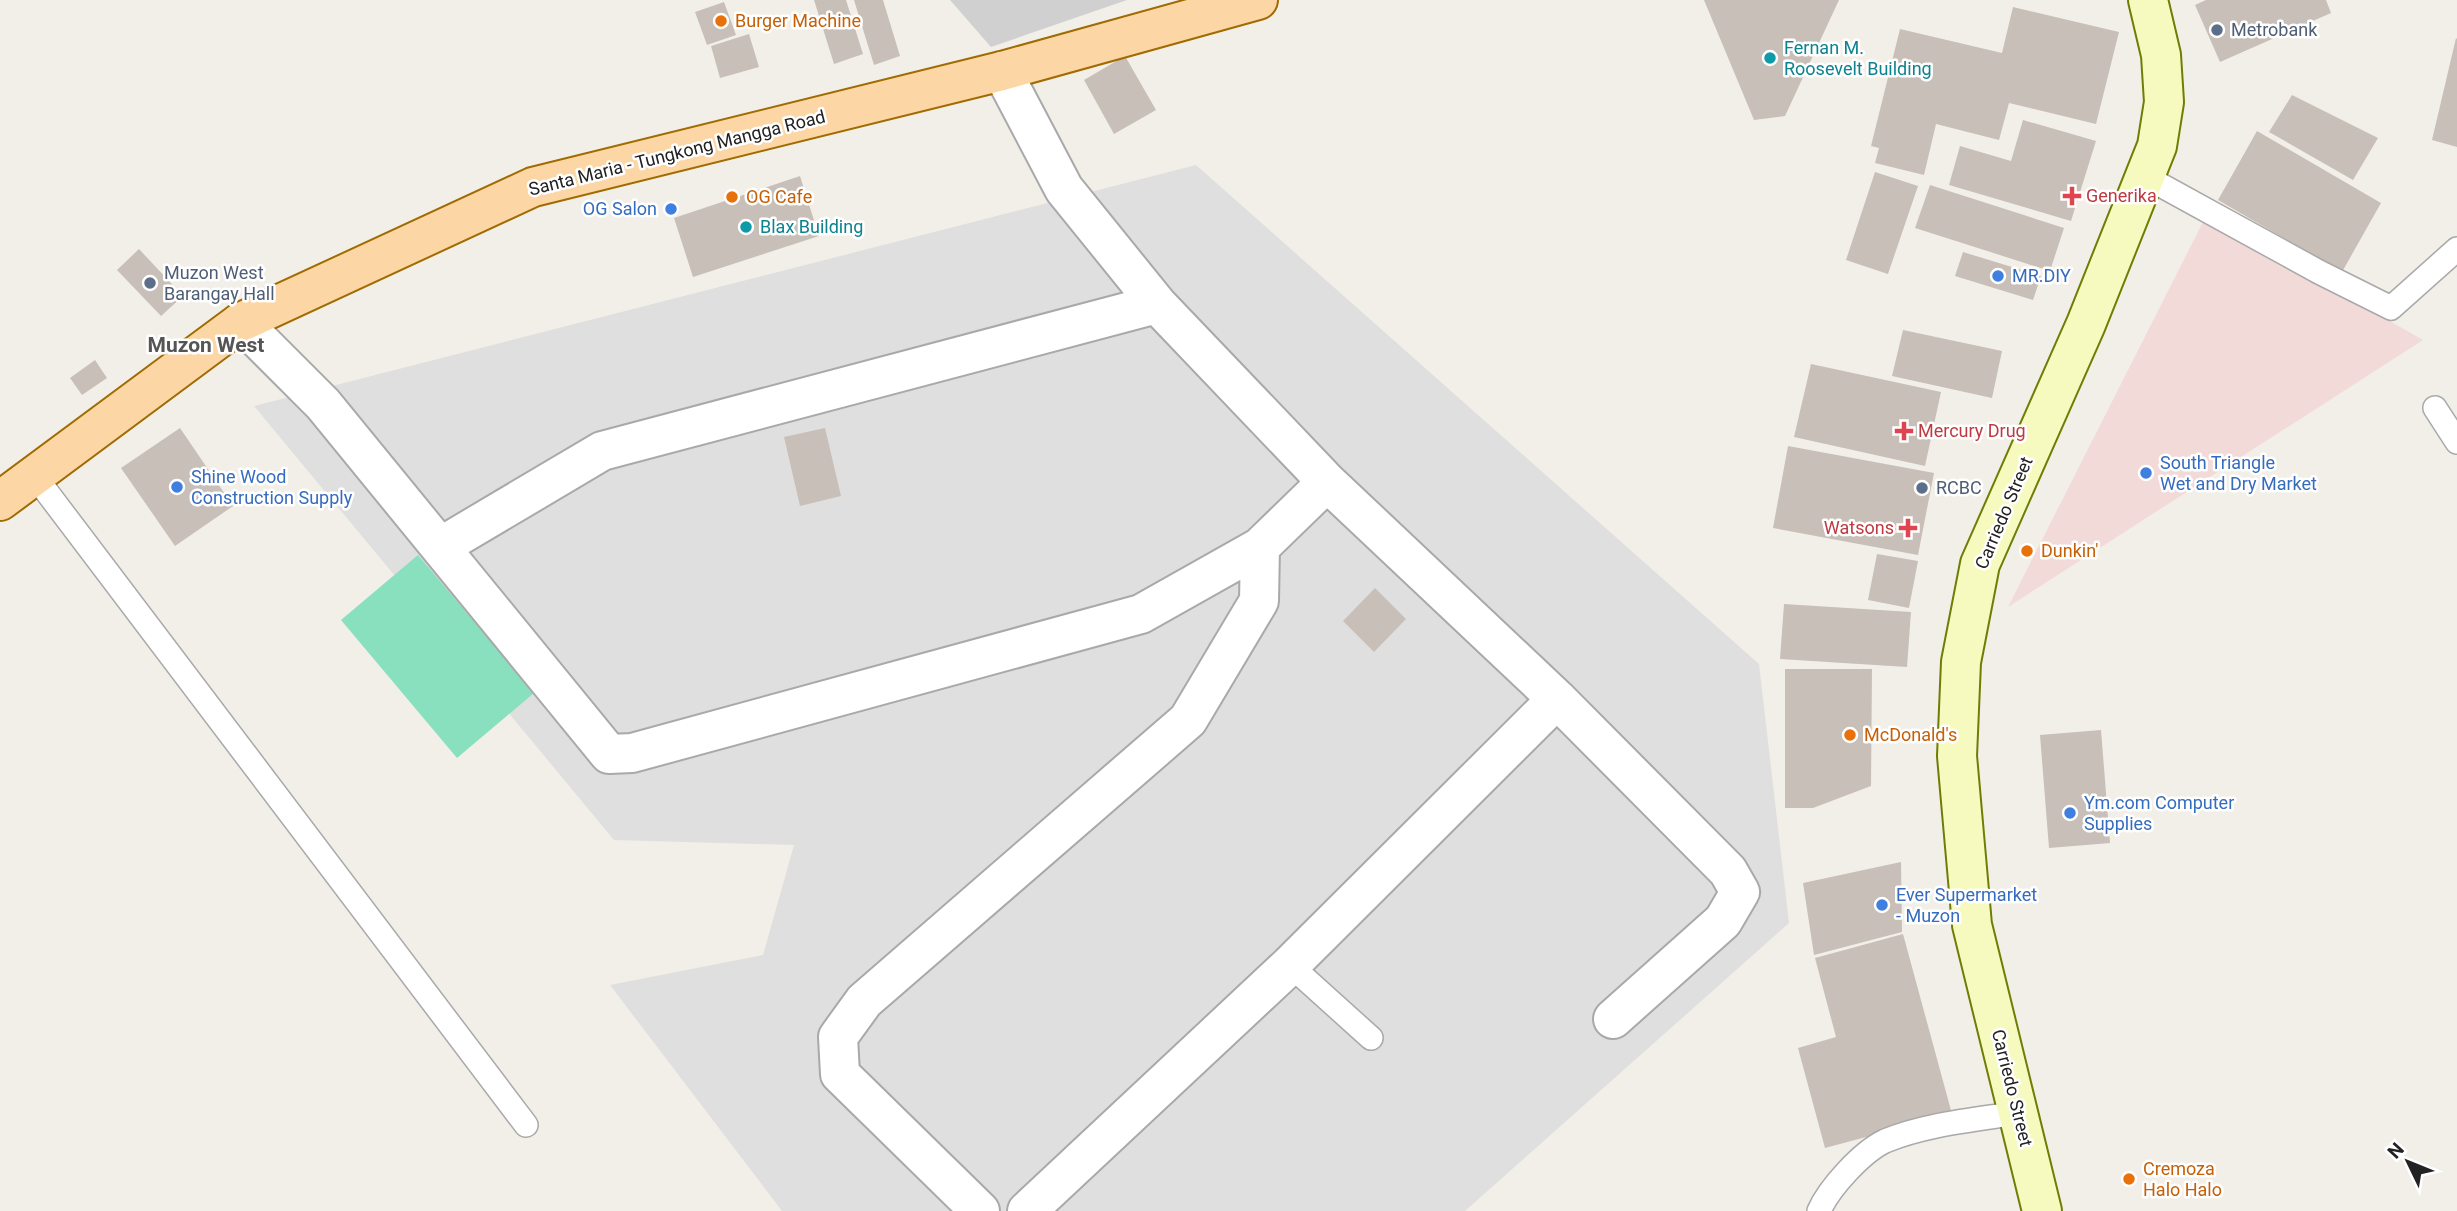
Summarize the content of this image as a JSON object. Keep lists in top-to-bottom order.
{
  "streets": {
    "main road": ["Santa Maria - Tungkong Mangga Road", "Carriedo Street"]
  },
  "districts": ["Muzon West"],
  "places": {
    "other": [
      "Burger Machine",
      "Metrobank",
      "Fernan M. Roosevelt Building",
      "OG Cafe",
      "OG Salon",
      "Blax Building",
      "MR.DIY",
      "Muzon West Barangay Hall",
      "South Triangle Wet and Dry Market",
      "Shine Wood Construction Supply",
      "RCBC",
      "Dunkin'",
      "McDonald's",
      "Ym.com Computer Supplies",
      "Ever Supermarket - Muzon",
      "Cremoza Halo Halo"
    ],
    "health": ["Generika", "Mercury Drug", "Watsons"]
  },
  "north": "top left"
}
